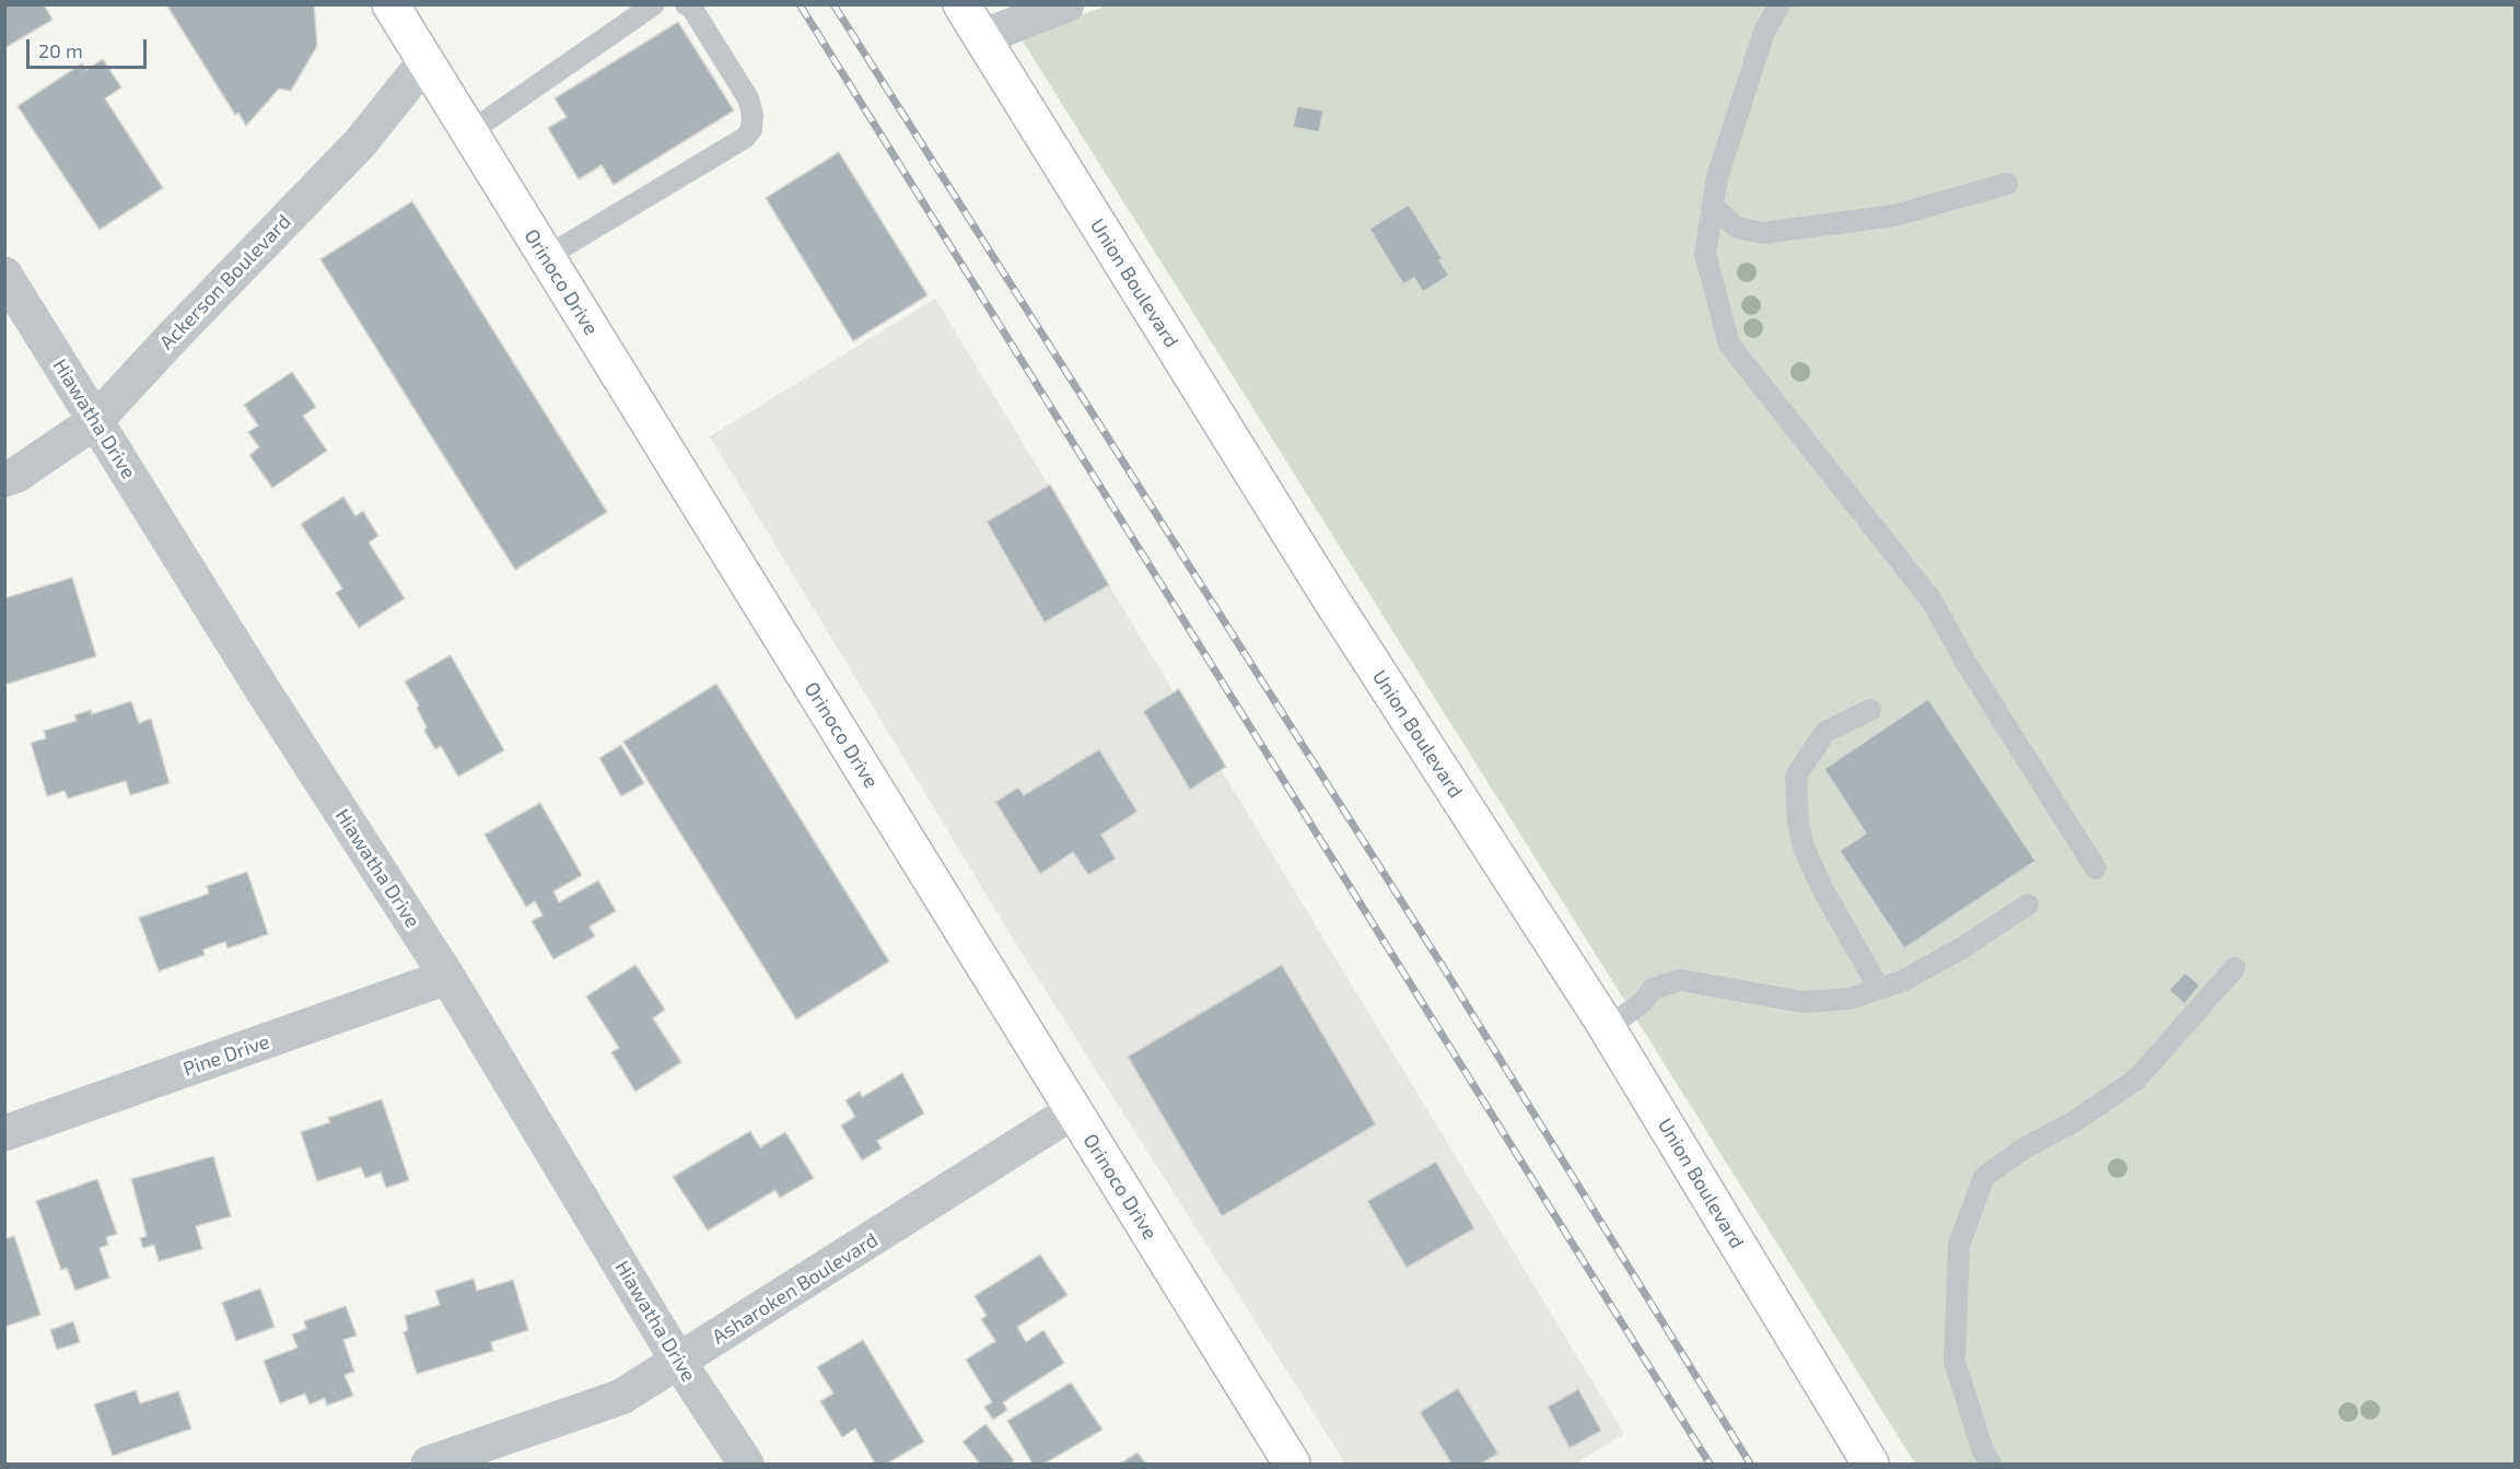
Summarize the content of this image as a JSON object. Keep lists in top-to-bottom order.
{
  "streets": {
    "street": [
      "Ackerson Boulevard",
      "Orinoco Drive",
      "Union Boulevard",
      "Hiawatha Drive",
      "Pine Drive",
      "Asharoken Boulevard"
    ]
  },
  "crossings": [
    ["Ackerson Boulevard", "Orinoco Drive"],
    ["Ackerson Boulevard", "Hiawatha Drive"],
    ["Orinoco Drive", "Asharoken Boulevard"],
    ["Hiawatha Drive", "Pine Drive"],
    ["Hiawatha Drive", "Asharoken Boulevard"]
  ],
  "scale_bar": "20 m"
}
